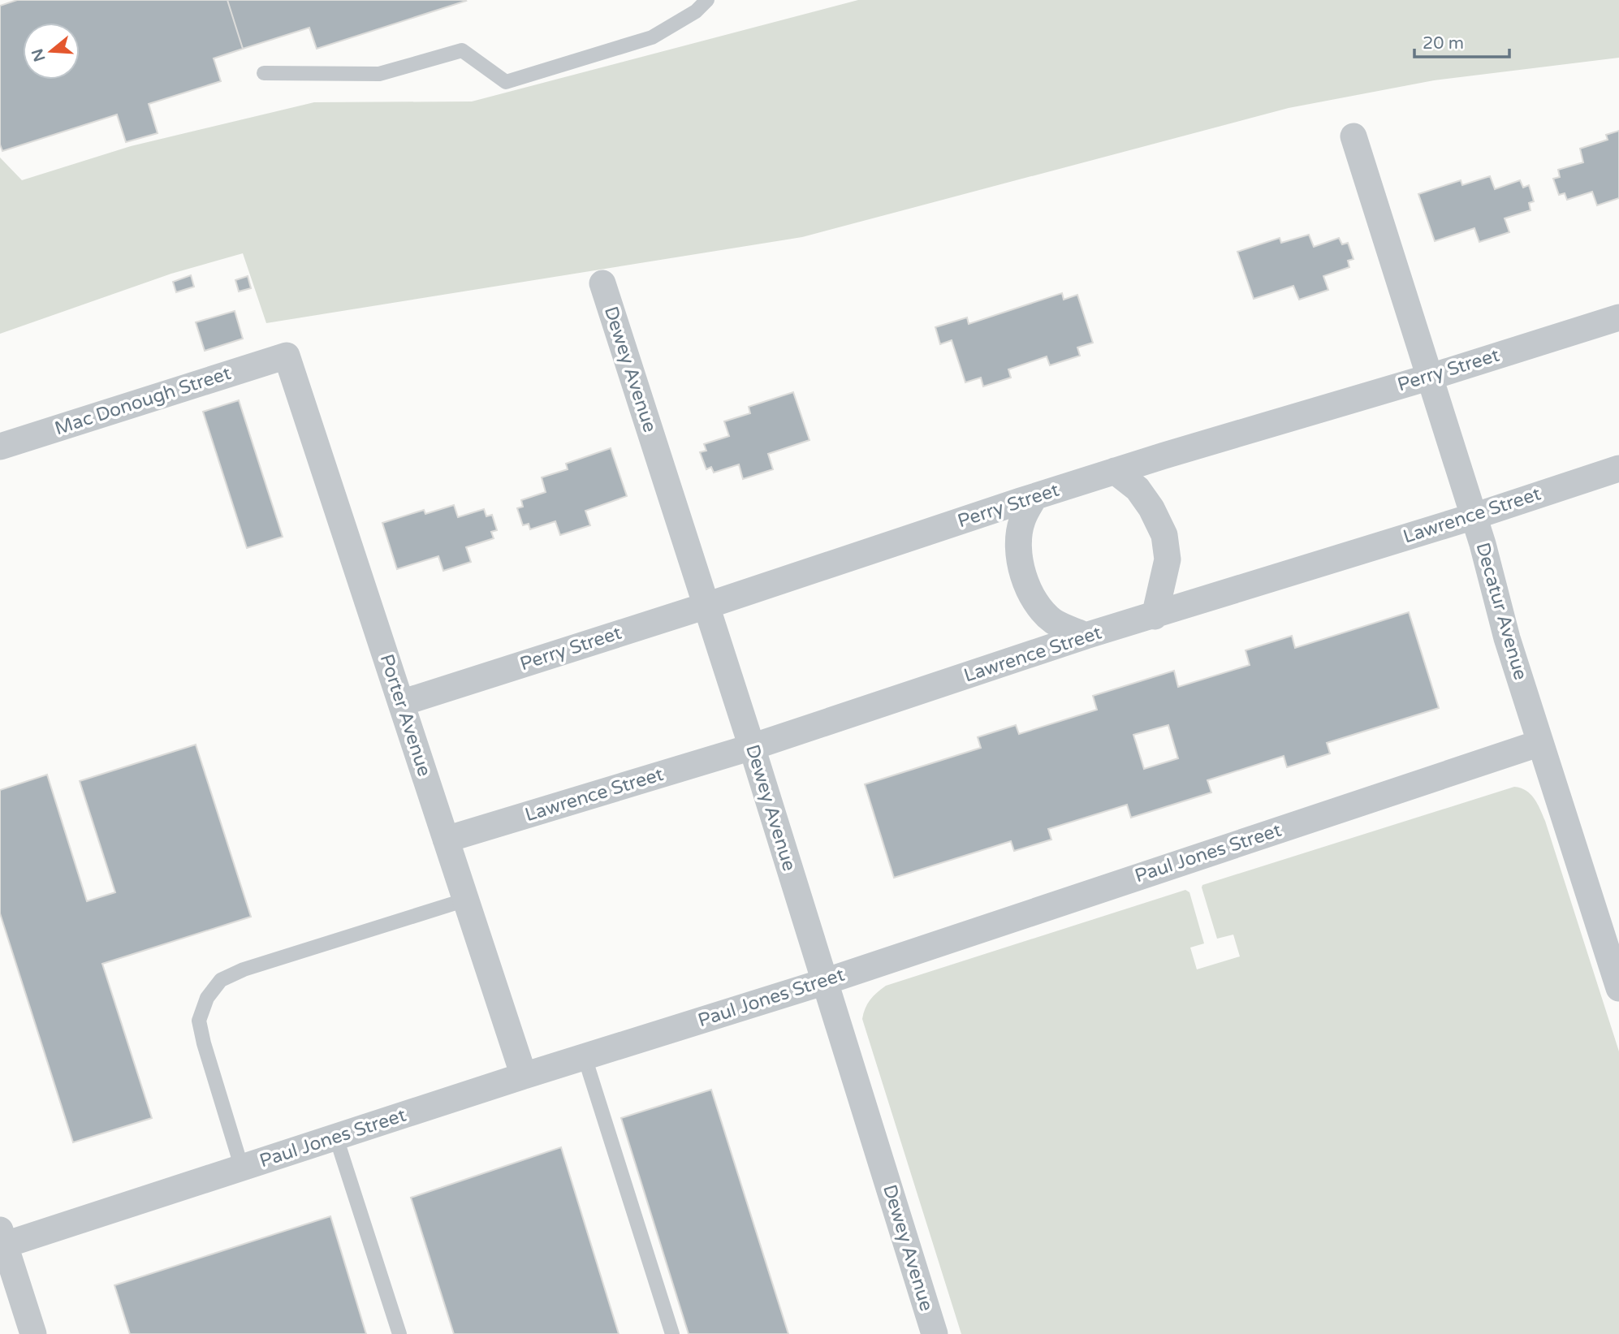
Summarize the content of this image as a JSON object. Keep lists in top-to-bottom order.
{
  "streets": {
    "street": [
      "Dewey Avenue",
      "Perry Street",
      "Mac Donough Street",
      "Lawrence Street",
      "Decatur Avenue",
      "Porter Avenue",
      "Paul Jones Street"
    ]
  },
  "crossings": [
    ["Dewey Avenue", "Perry Street"],
    ["Dewey Avenue", "Lawrence Street"],
    ["Dewey Avenue", "Paul Jones Street"],
    ["Perry Street", "Lawrence Street"],
    ["Perry Street", "Decatur Avenue"],
    ["Perry Street", "Porter Avenue"],
    ["Mac Donough Street", "Porter Avenue"],
    ["Lawrence Street", "Decatur Avenue"],
    ["Lawrence Street", "Porter Avenue"],
    ["Decatur Avenue", "Paul Jones Street"],
    ["Porter Avenue", "Paul Jones Street"]
  ],
  "scale_bar": "20 m",
  "north": "left"
}
